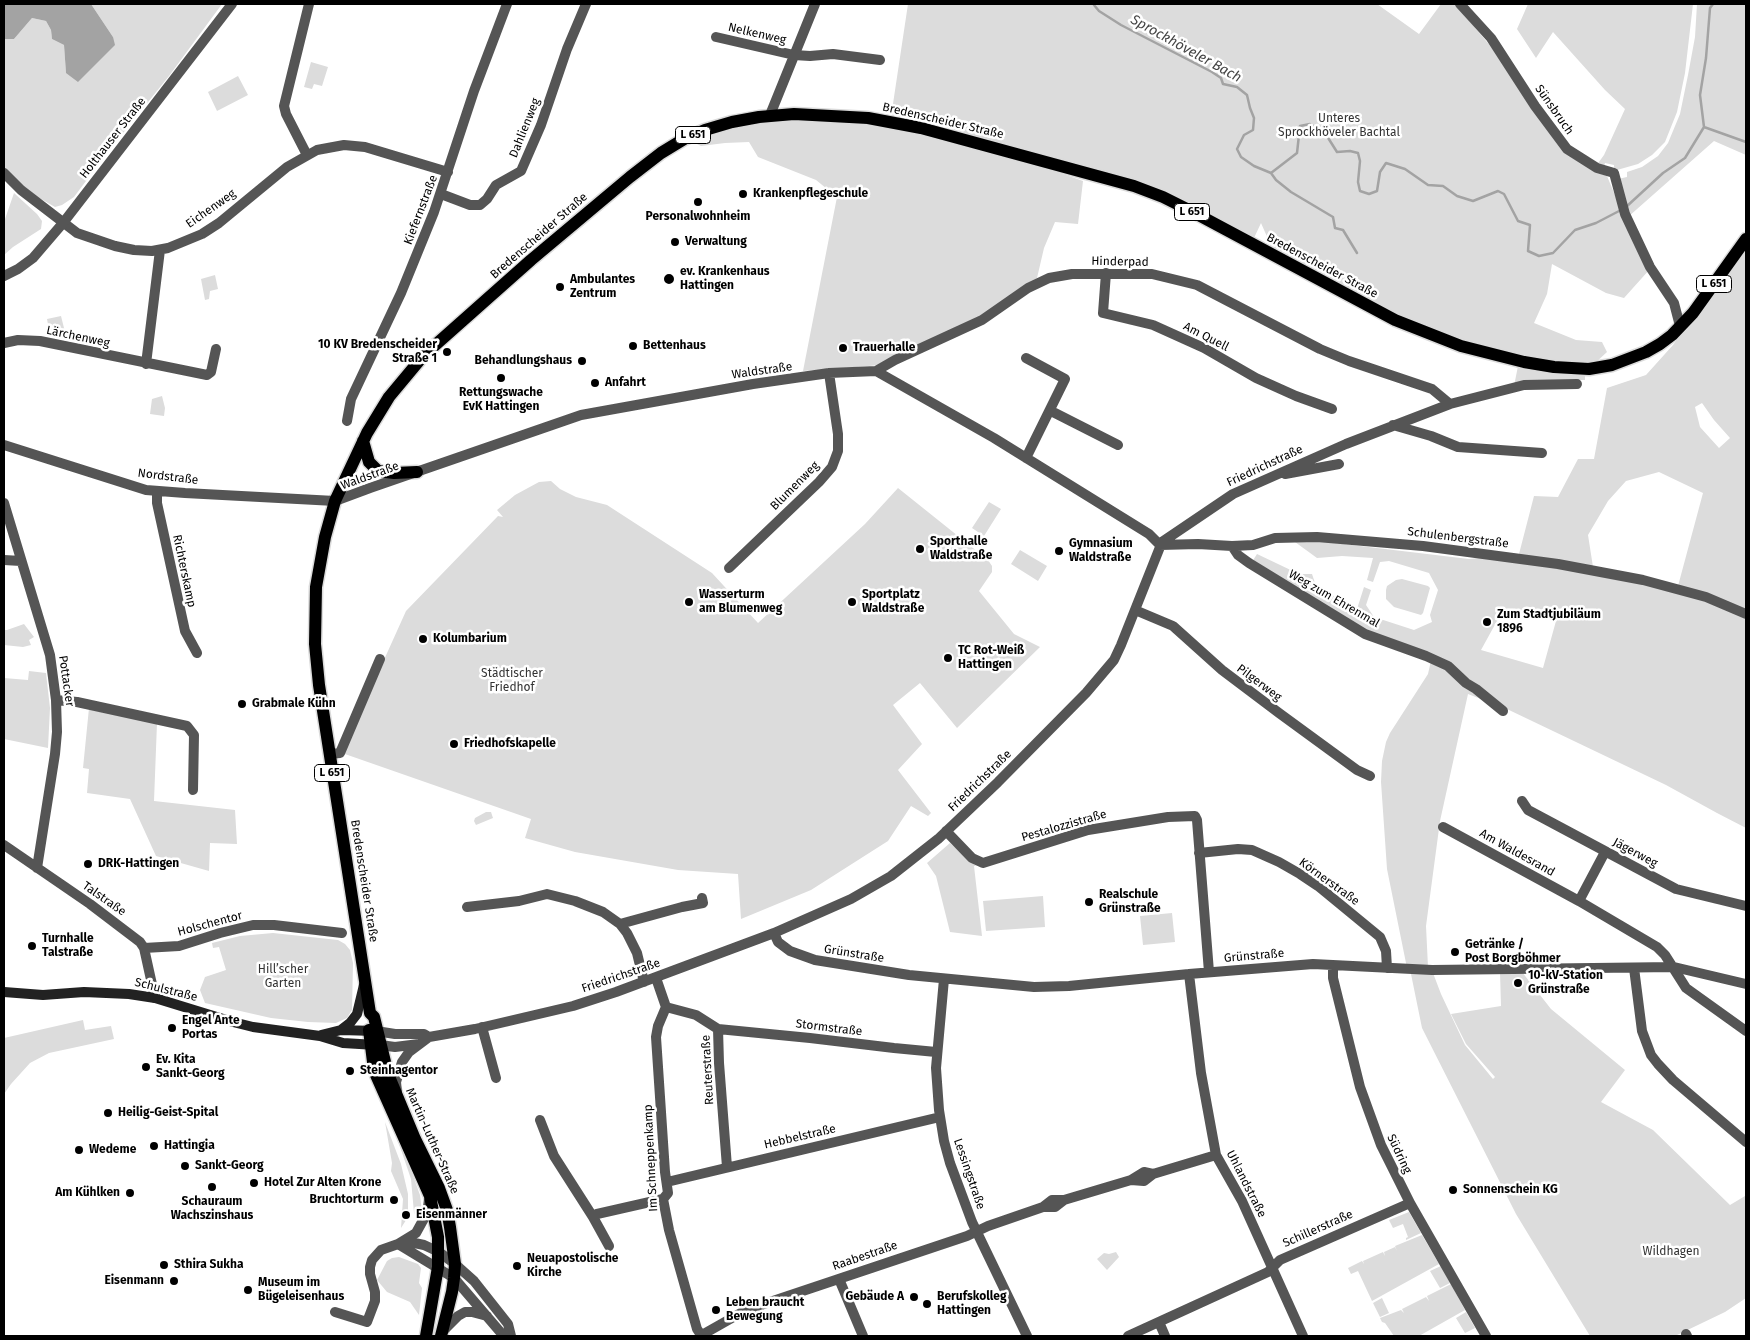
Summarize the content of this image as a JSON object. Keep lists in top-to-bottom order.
{
  "streets": {
    "main road": [
      "Bredenscheider Straße",
      "L 651",
      "Schulstraße",
      "Martin-Luther-Straße"
    ],
    "street": [
      "Nelkenweg",
      "Sünsbruch",
      "Dahlienweg",
      "Holthauser Straße",
      "Eichenweg",
      "Kiefernstraße",
      "Hinderpad",
      "Lärchenweg",
      "Am Quell",
      "Waldstraße",
      "Friedrichstraße",
      "Nordstraße",
      "Blumenweg",
      "Schulenbergstraße",
      "Richterskamp",
      "Weg zum Ehrenmal",
      "Pottacker",
      "Pilgerweg",
      "Pestalozzistraße",
      "Am Waldesrand",
      "Jägerweg",
      "Körnerstraße",
      "Talstraße",
      "Holschentor",
      "Grünstraße",
      "Stormstraße",
      "Reuterstraße",
      "Hebbelstraße",
      "Südring",
      "Im Schneppenkamp",
      "Lessingstraße",
      "Uhlandstraße",
      "Schillerstraße",
      "Raabestraße"
    ]
  },
  "crossings": [
    ["Sünsbruch", "Bredenscheider Straße"],
    ["Bredenscheider Straße", "Waldstraße"],
    ["Bredenscheider Straße", "Friedrichstraße"],
    ["Bredenscheider Straße", "Nordstraße"],
    ["Bredenscheider Straße", "Schulstraße"],
    ["Bredenscheider Straße", "Martin-Luther-Straße"],
    ["Dahlienweg", "Kiefernstraße"],
    ["Holthauser Straße", "Eichenweg"],
    ["Eichenweg", "Kiefernstraße"],
    ["Hinderpad", "Am Quell"],
    ["Hinderpad", "Waldstraße"],
    ["Hinderpad", "Friedrichstraße"],
    ["Waldstraße", "Nordstraße"],
    ["Waldstraße", "Blumenweg"],
    ["Friedrichstraße", "Schulenbergstraße"],
    ["Friedrichstraße", "Pilgerweg"],
    ["Friedrichstraße", "Pestalozzistraße"],
    ["Friedrichstraße", "Grünstraße"],
    ["Friedrichstraße", "Schulstraße"],
    ["Friedrichstraße", "Martin-Luther-Straße"],
    ["Nordstraße", "Richterskamp"],
    ["Schulenbergstraße", "Weg zum Ehrenmal"],
    ["Pottacker", "Talstraße"],
    ["Pestalozzistraße", "Körnerstraße"],
    ["Am Waldesrand", "Grünstraße"],
    ["Körnerstraße", "Grünstraße"],
    ["Talstraße", "Holschentor"],
    ["Grünstraße", "Südring"],
    ["Grünstraße", "Lessingstraße"],
    ["Grünstraße", "Uhlandstraße"],
    ["Schulstraße", "Martin-Luther-Straße"],
    ["Stormstraße", "Reuterstraße"],
    ["Stormstraße", "Lessingstraße"],
    ["Reuterstraße", "Hebbelstraße"],
    ["Reuterstraße", "Im Schneppenkamp"],
    ["Hebbelstraße", "Im Schneppenkamp"],
    ["Hebbelstraße", "Lessingstraße"],
    ["Südring", "Schillerstraße"],
    ["Im Schneppenkamp", "Raabestraße"],
    ["Lessingstraße", "Raabestraße"],
    ["Uhlandstraße", "Schillerstraße"],
    ["Uhlandstraße", "Raabestraße"]
  ],
  "water": ["Sprockhöveler Bach"],
  "parks": [
    "Unteres Sprockhöveler Bachtal",
    "Städtischer Friedhof",
    "Hill’scher Garten",
    "Wildhagen"
  ],
  "places": [
    "Krankenpflegeschule",
    "Personalwohnheim",
    "Verwaltung",
    "ev. Krankenhaus Hattingen",
    "Ambulantes Zentrum",
    "Bettenhaus",
    "Trauerhalle",
    "10 KV Bredenscheider Straße 1",
    "Behandlungshaus",
    "Rettungswache EvK Hattingen",
    "Anfahrt",
    "Sporthalle Waldstraße",
    "Gymnasium Waldstraße",
    "Wasserturm am Blumenweg",
    "Sportplatz Waldstraße",
    "Zum Stadtjubiläum 1896",
    "Kolumbarium",
    "TC Rot-Weiß Hattingen",
    "Grabmale Kühn",
    "Friedhofskapelle",
    "DRK-Hattingen",
    "Realschule Grünstraße",
    "Turnhalle Talstraße",
    "Getränke / Post Borgböhmer",
    "10-kV-Station Grünstraße",
    "Engel Ante Portas",
    "Ev. Kita Sankt-Georg",
    "Steinhagentor",
    "Heilig-Geist-Spital",
    "Hattingia",
    "Wedeme",
    "Sankt-Georg",
    "Hotel Zur Alten Krone",
    "Schauraum Wachszinshaus",
    "Sonnenschein KG",
    "Am Kühlken",
    "Bruchtorturm",
    "Eisenmänner",
    "Sthira Sukha",
    "Neuapostolische Kirche",
    "Eisenmann",
    "Museum im Bügeleisenhaus",
    "Gebäude A",
    "Berufskolleg Hattingen",
    "Leben braucht Bewegung"
  ]
}
